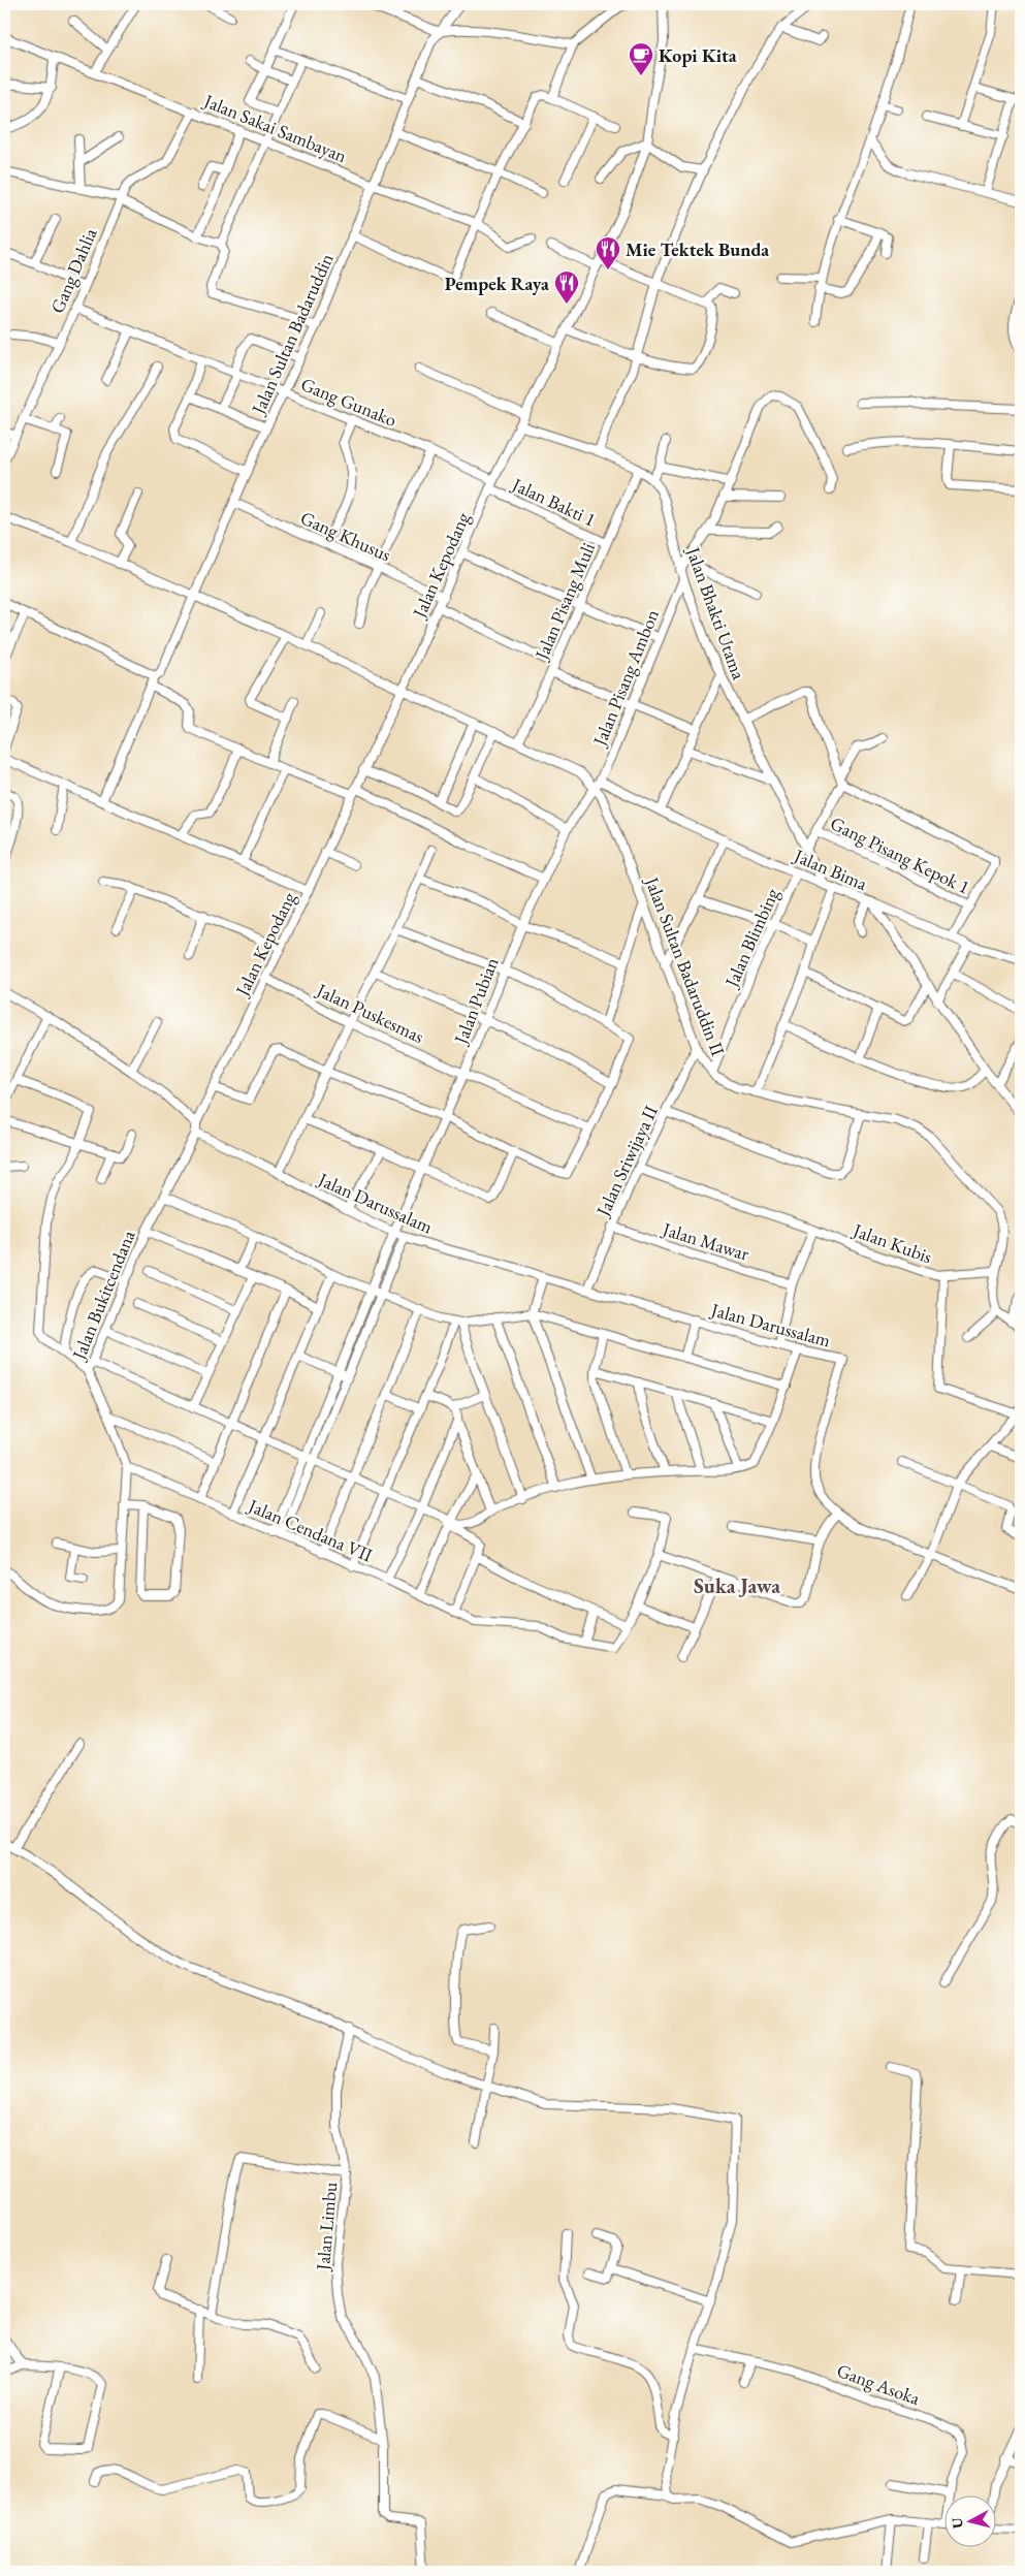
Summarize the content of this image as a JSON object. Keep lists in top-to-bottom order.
{
  "streets": {
    "street": [
      "Jalan Sakai Sambayan",
      "Gang Dahlia",
      "Jalan Sultan Badaruddin",
      "Gang Gunako",
      "Jalan Bakti 1",
      "Gang Khusus",
      "Jalan Kepodang",
      "Jalan Pisang Muli",
      "Jalan Bhakti Utama",
      "Jalan Pisang Ambon",
      "Gang Pisang Kepok 1",
      "Jalan Bima",
      "Jalan Blimbing",
      "Jalan Sultan Badaruddin II",
      "Jalan Pubian",
      "Jalan Puskesmas",
      "Jalan Sriwijaya II",
      "Jalan Darussalam",
      "Jalan Mawar",
      "Jalan Kubis",
      "Jalan Bukitcendana",
      "Jalan Cendana VII",
      "Jalan Limbu",
      "Gang Asoka"
    ]
  },
  "crossings": [
    ["Jalan Sakai Sambayan", "Gang Dahlia"],
    ["Jalan Sakai Sambayan", "Jalan Sultan Badaruddin"],
    ["Gang Dahlia", "Gang Gunako"],
    ["Jalan Sultan Badaruddin", "Gang Gunako"],
    ["Jalan Sultan Badaruddin", "Gang Khusus"],
    ["Jalan Sultan Badaruddin", "Jalan Sultan Badaruddin II"],
    ["Gang Gunako", "Jalan Bakti 1"],
    ["Gang Gunako", "Jalan Kepodang"],
    ["Jalan Bakti 1", "Jalan Kepodang"],
    ["Jalan Bakti 1", "Jalan Pisang Muli"],
    ["Gang Khusus", "Jalan Kepodang"],
    ["Jalan Kepodang", "Jalan Bhakti Utama"],
    ["Jalan Kepodang", "Jalan Sultan Badaruddin II"],
    ["Jalan Kepodang", "Jalan Puskesmas"],
    ["Jalan Pisang Muli", "Jalan Bhakti Utama"],
    ["Jalan Pisang Muli", "Jalan Sultan Badaruddin II"],
    ["Jalan Bhakti Utama", "Jalan Pisang Ambon"],
    ["Jalan Bhakti Utama", "Jalan Bima"],
    ["Jalan Pisang Ambon", "Jalan Bima"],
    ["Jalan Pisang Ambon", "Jalan Sultan Badaruddin II"],
    ["Jalan Pisang Ambon", "Jalan Pubian"],
    ["Jalan Bima", "Jalan Blimbing"],
    ["Jalan Bima", "Jalan Sultan Badaruddin II"],
    ["Jalan Bima", "Jalan Pubian"],
    ["Jalan Blimbing", "Jalan Sultan Badaruddin II"],
    ["Jalan Sultan Badaruddin II", "Jalan Pubian"],
    ["Jalan Sultan Badaruddin II", "Jalan Sriwijaya II"],
    ["Jalan Sultan Badaruddin II", "Jalan Kubis"],
    ["Jalan Pubian", "Jalan Puskesmas"],
    ["Jalan Pubian", "Jalan Darussalam"],
    ["Jalan Pubian", "Jalan Cendana VII"],
    ["Jalan Sriwijaya II", "Jalan Darussalam"],
    ["Jalan Sriwijaya II", "Jalan Mawar"],
    ["Jalan Sriwijaya II", "Jalan Kubis"],
    ["Jalan Darussalam", "Jalan Bukitcendana"],
    ["Jalan Bukitcendana", "Jalan Cendana VII"]
  ],
  "districts": ["Suka Jawa"],
  "places": {
    "cafe": ["Kopi Kita"],
    "restaurant": ["Mie Tektek Bunda", "Pempek Raya"]
  },
  "north": "left"
}
